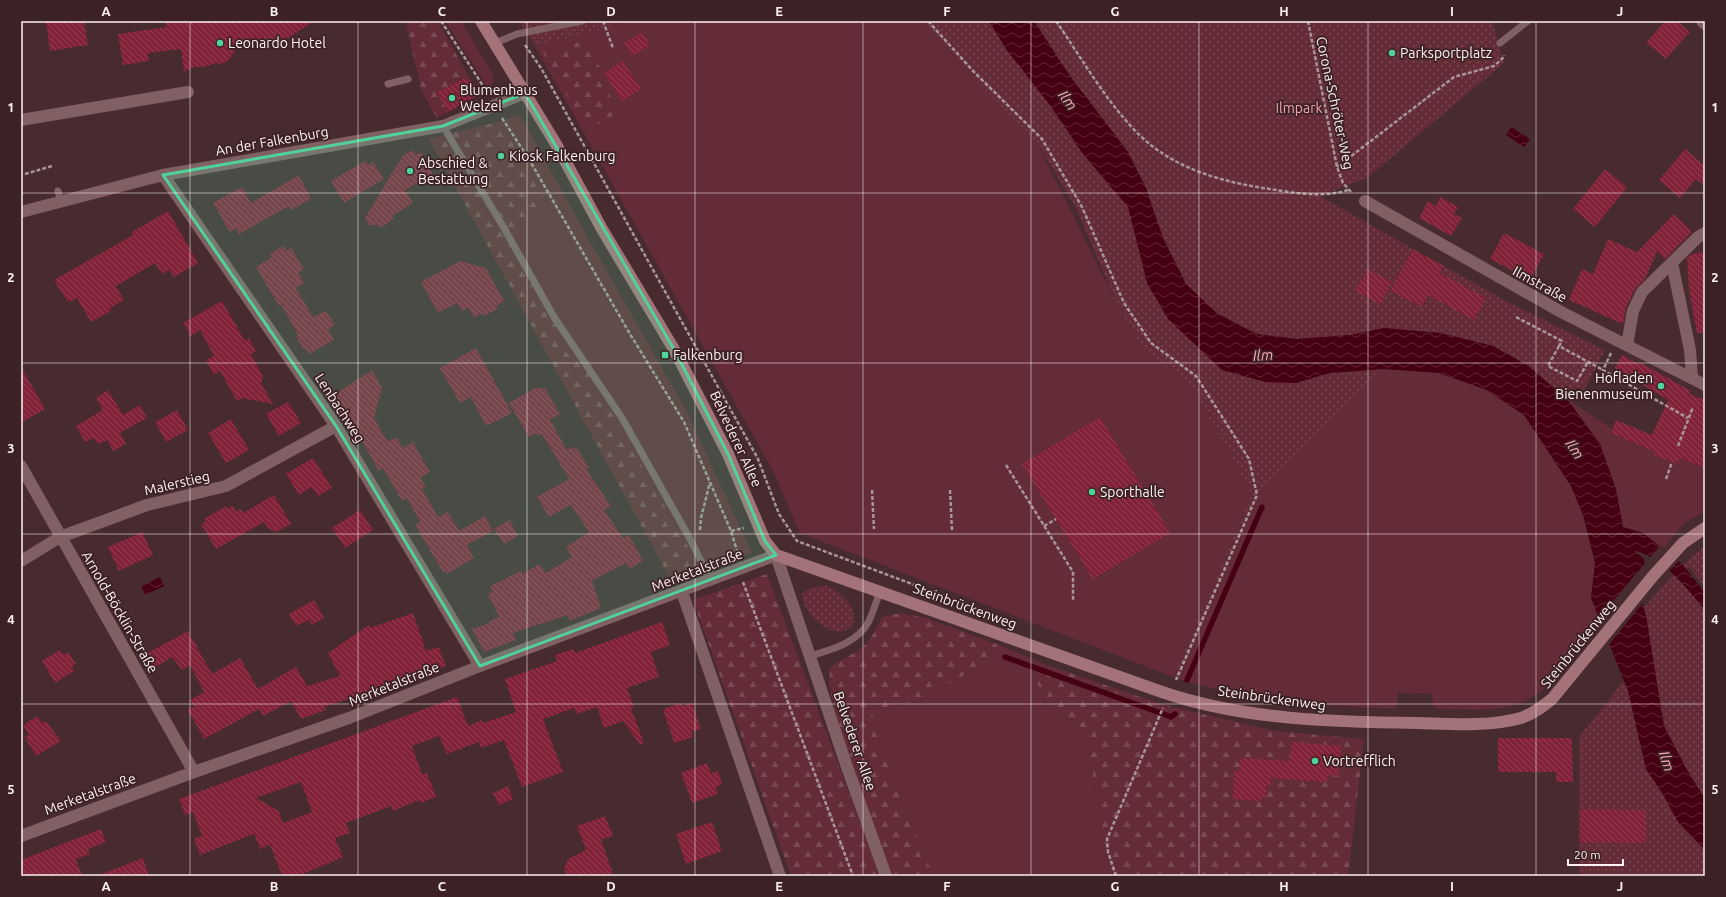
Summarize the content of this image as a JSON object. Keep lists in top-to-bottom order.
{
  "streets": {
    "street": [
      "An der Falkenburg",
      "Ilmstraße",
      "Lenbachweg",
      "Belvederer Allee",
      "Malerstieg",
      "Merketalstraße",
      "Steinbrückenweg",
      "Arnold-Böcklin-Straße"
    ],
    "path": ["Corona-Schröter-Weg"]
  },
  "crossings": [
    ["Corona-Schröter-Weg", "Ilmstraße"],
    ["An der Falkenburg", "Lenbachweg"],
    ["An der Falkenburg", "Belvederer Allee"],
    ["Lenbachweg", "Malerstieg"],
    ["Lenbachweg", "Merketalstraße"],
    ["Belvederer Allee", "Merketalstraße"],
    ["Belvederer Allee", "Steinbrückenweg"],
    ["Malerstieg", "Arnold-Böcklin-Straße"],
    ["Merketalstraße", "Steinbrückenweg"],
    ["Merketalstraße", "Arnold-Böcklin-Straße"]
  ],
  "water": ["Ilm"],
  "parks": ["Ilmpark"],
  "places": {
    "other": [
      "Leonardo Hotel",
      "Parksportplatz",
      "Blumenhaus Welzel",
      "Kiosk Falkenburg",
      "Abschied & Bestattung",
      "Hofladen Bienenmuseum",
      "Sporthalle",
      "Vortrefflich"
    ],
    "transit": ["Falkenburg"]
  },
  "scale_bar": "20 m",
  "grid": {
    "columns": [
      "A",
      "B",
      "C",
      "D",
      "E",
      "F",
      "G",
      "H",
      "I",
      "J"
    ],
    "rows": [
      "1",
      "2",
      "3",
      "4",
      "5"
    ]
  }
}
